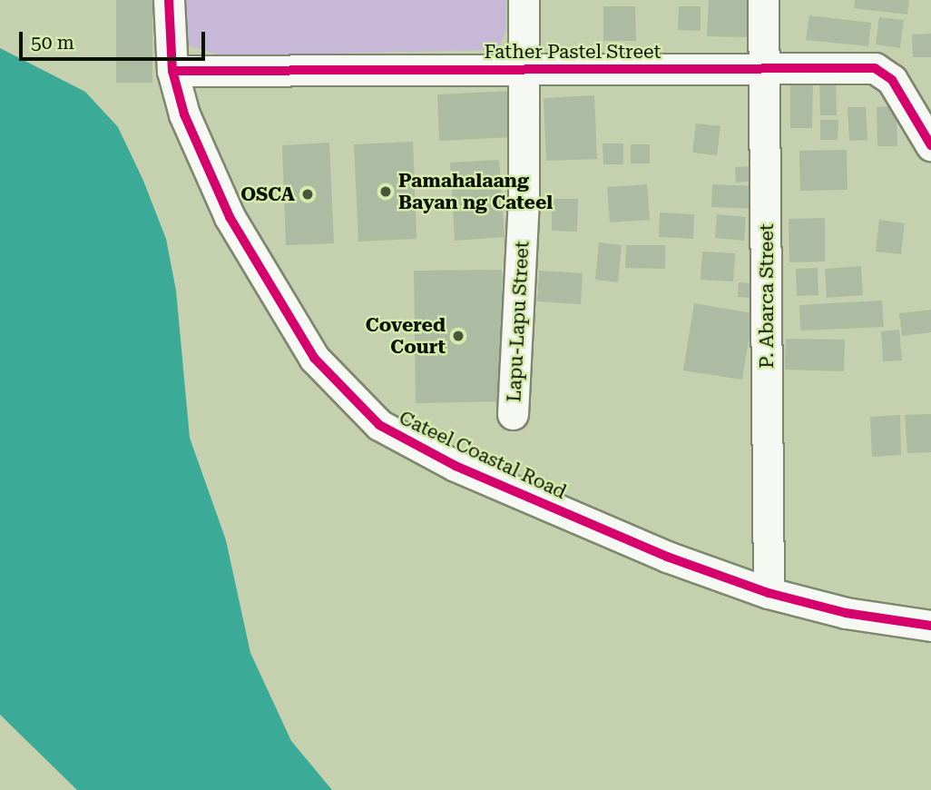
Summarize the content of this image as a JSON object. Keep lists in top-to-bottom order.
{
  "streets": {
    "street": [
      "Father Pastel Street",
      "P. Abarca Street",
      "Lapu-Lapu Street",
      "Cateel Coastal Road"
    ]
  },
  "crossings": [
    ["Father Pastel Street", "P. Abarca Street"],
    ["Father Pastel Street", "Lapu-Lapu Street"],
    ["Father Pastel Street", "Cateel Coastal Road"],
    ["P. Abarca Street", "Cateel Coastal Road"]
  ],
  "places": ["Pamahalaang Bayan ng Cateel", "OSCA", "Covered Court"],
  "scale_bar": "50 m"
}
